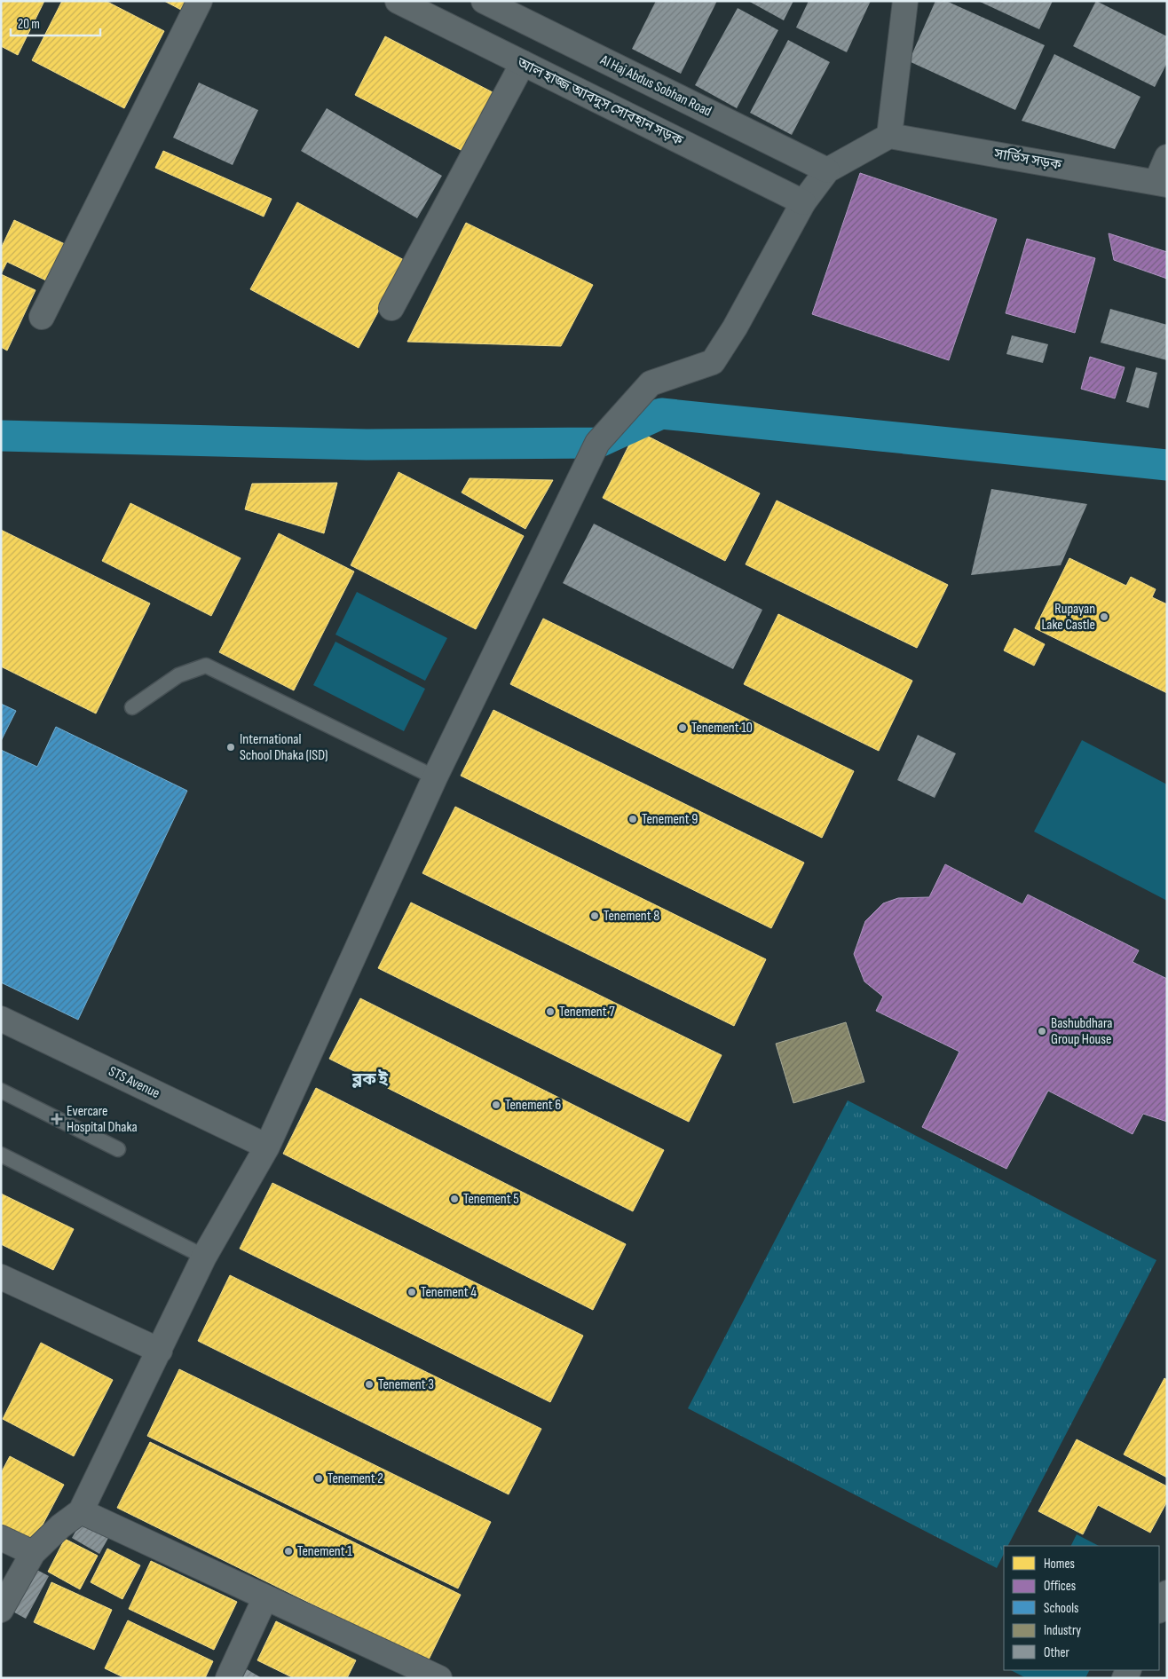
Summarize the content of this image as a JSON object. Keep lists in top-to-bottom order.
{
  "streets": {
    "street": [
      "Al Haj Abdus Sobhan Road",
      "আল হাজ্জ আবদুস সোবহান সড়ক",
      "সার্ভিস সড়ক",
      "STS Avenue"
    ]
  },
  "districts": ["ব্লক ই"],
  "places": {
    "other": [
      "Rupayan Lake Castle",
      "Tenement 10",
      "International School Dhaka (ISD)",
      "Tenement 9",
      "Tenement 8",
      "Tenement 7",
      "Bashubdhara Group House",
      "Tenement 6",
      "Tenement 5",
      "Tenement 4",
      "Tenement 3",
      "Tenement 2",
      "Tenement 1"
    ],
    "health": ["Evercare Hospital Dhaka"]
  },
  "legend": [
    "Homes",
    "Offices",
    "Schools",
    "Industry",
    "Other"
  ],
  "scale_bar": "20 m"
}
